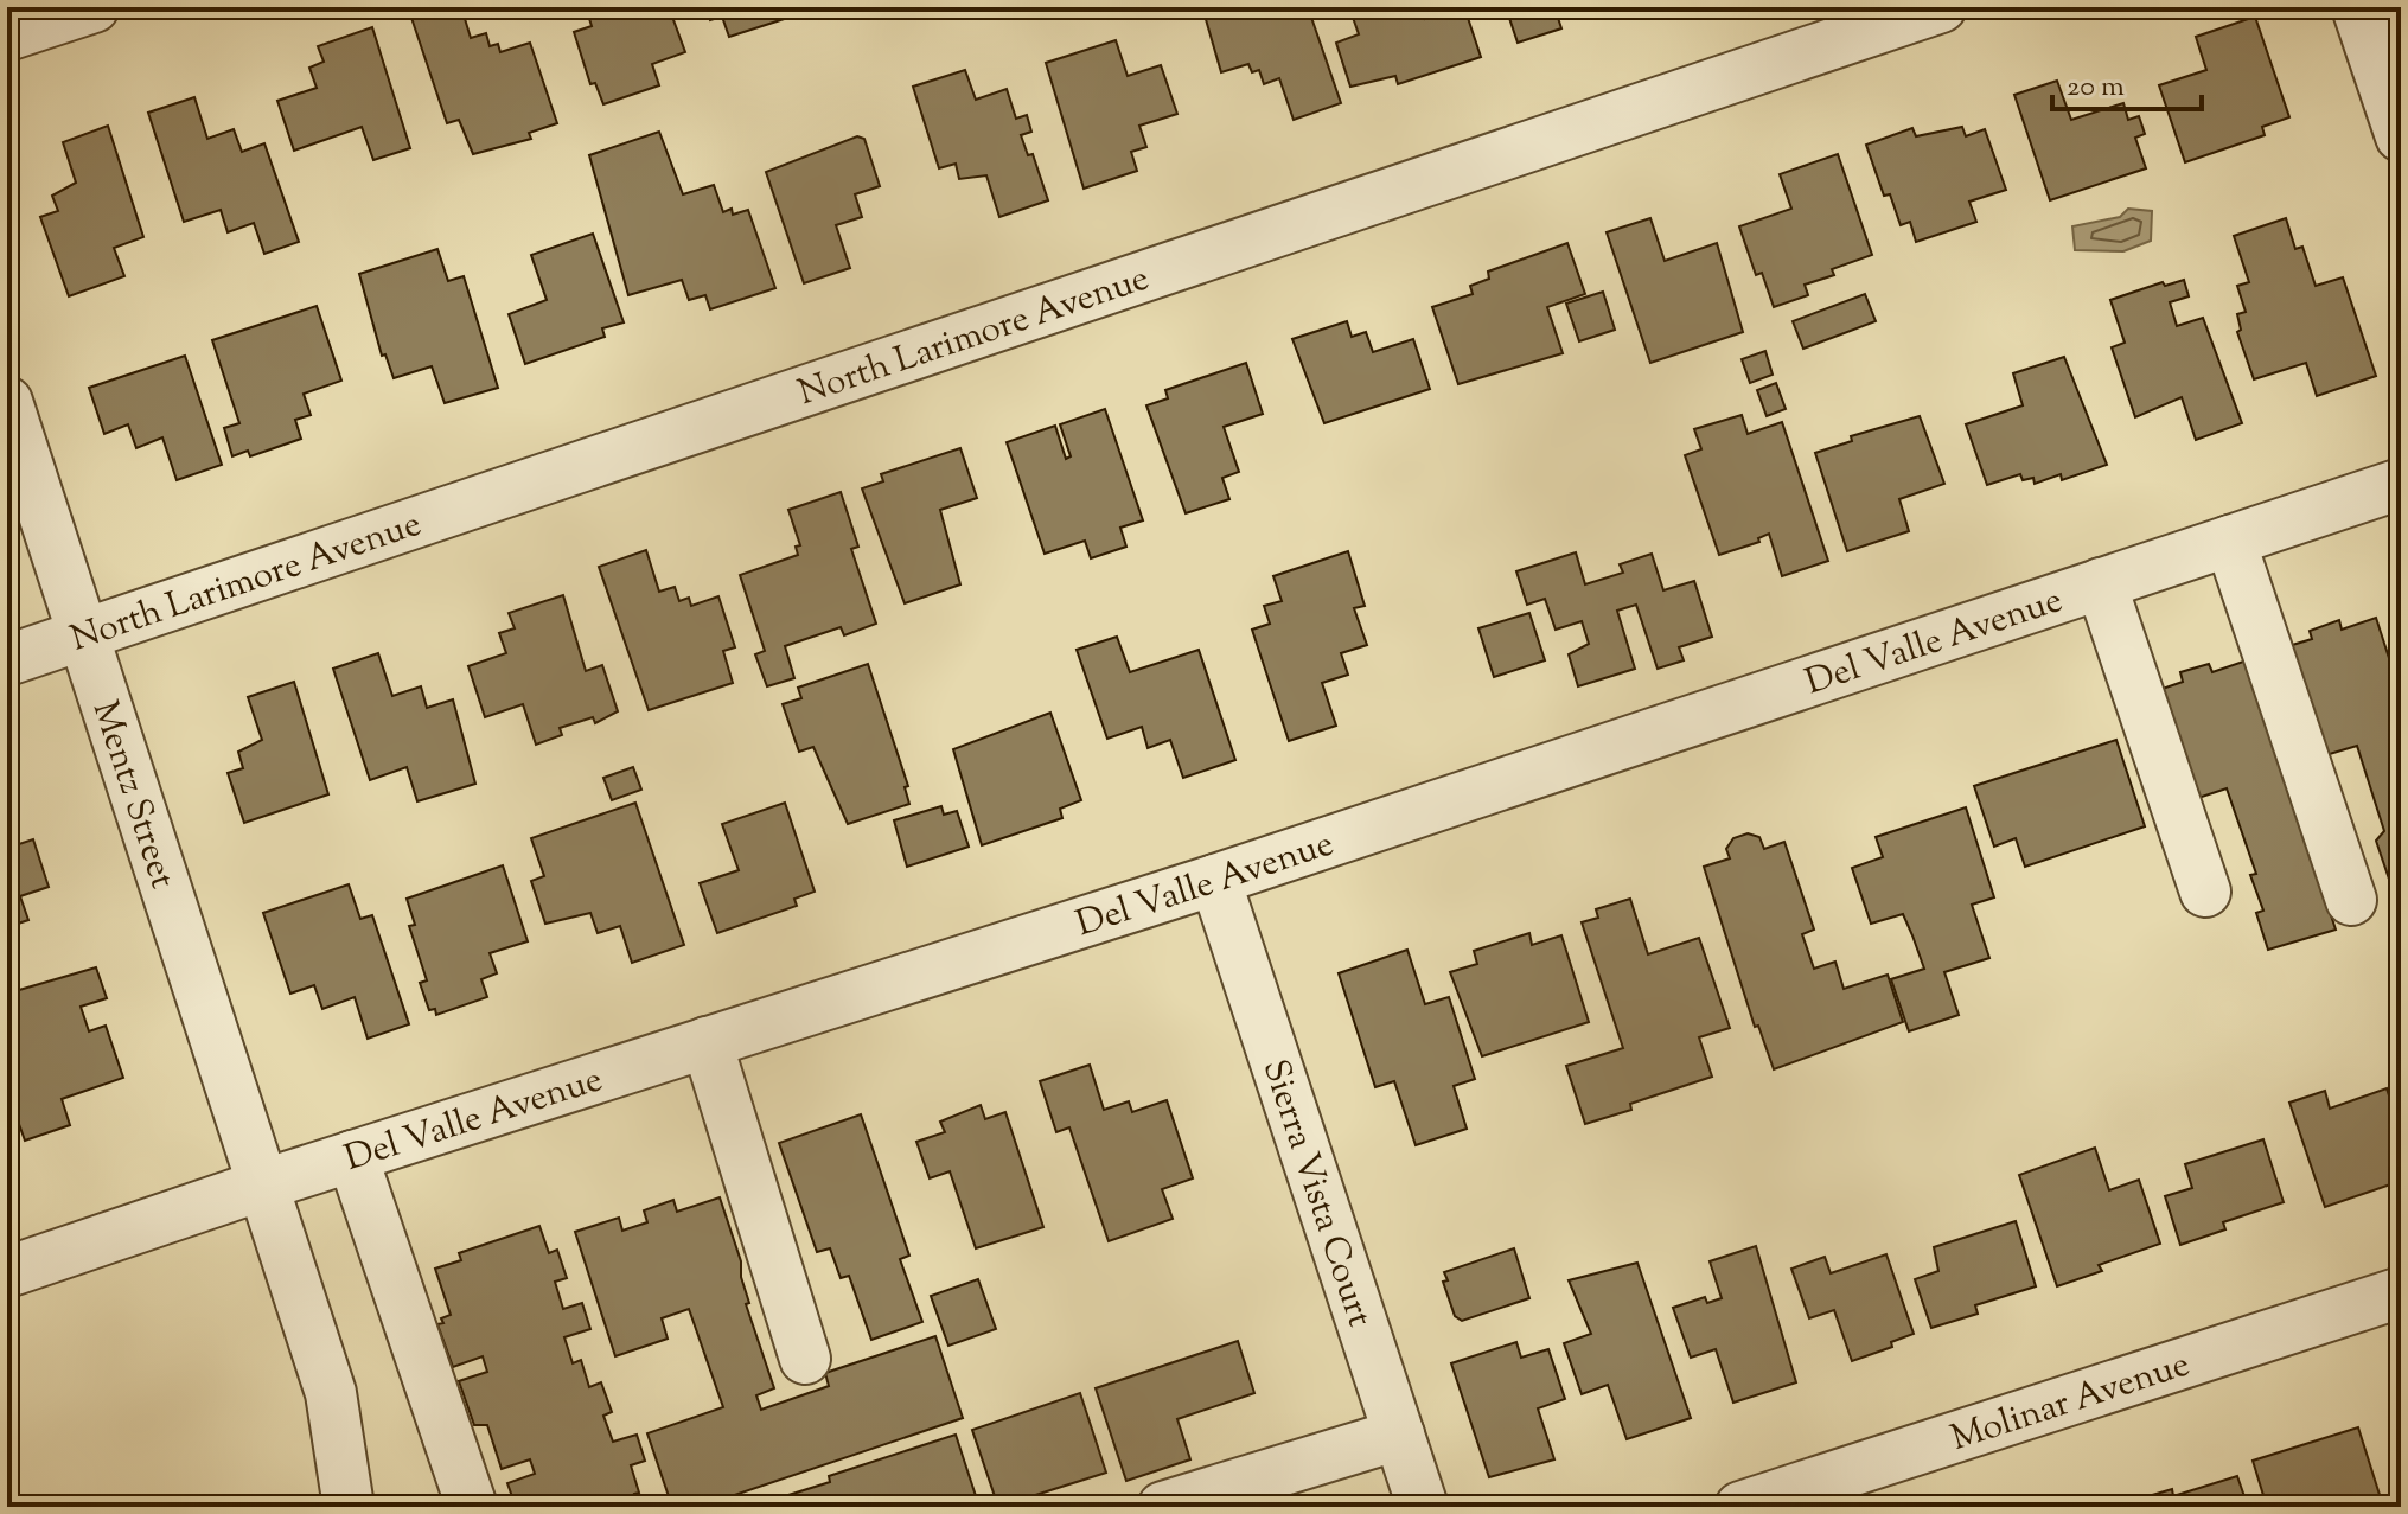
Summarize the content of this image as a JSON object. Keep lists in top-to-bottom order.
{
  "streets": {
    "street": [
      "North Larimore Avenue",
      "Del Valle Avenue",
      "Mentz Street",
      "Sierra Vista Court",
      "Molinar Avenue"
    ]
  },
  "crossings": [
    ["North Larimore Avenue", "Mentz Street"],
    ["Del Valle Avenue", "Mentz Street"],
    ["Del Valle Avenue", "Sierra Vista Court"]
  ],
  "scale_bar": "20 m"
}
